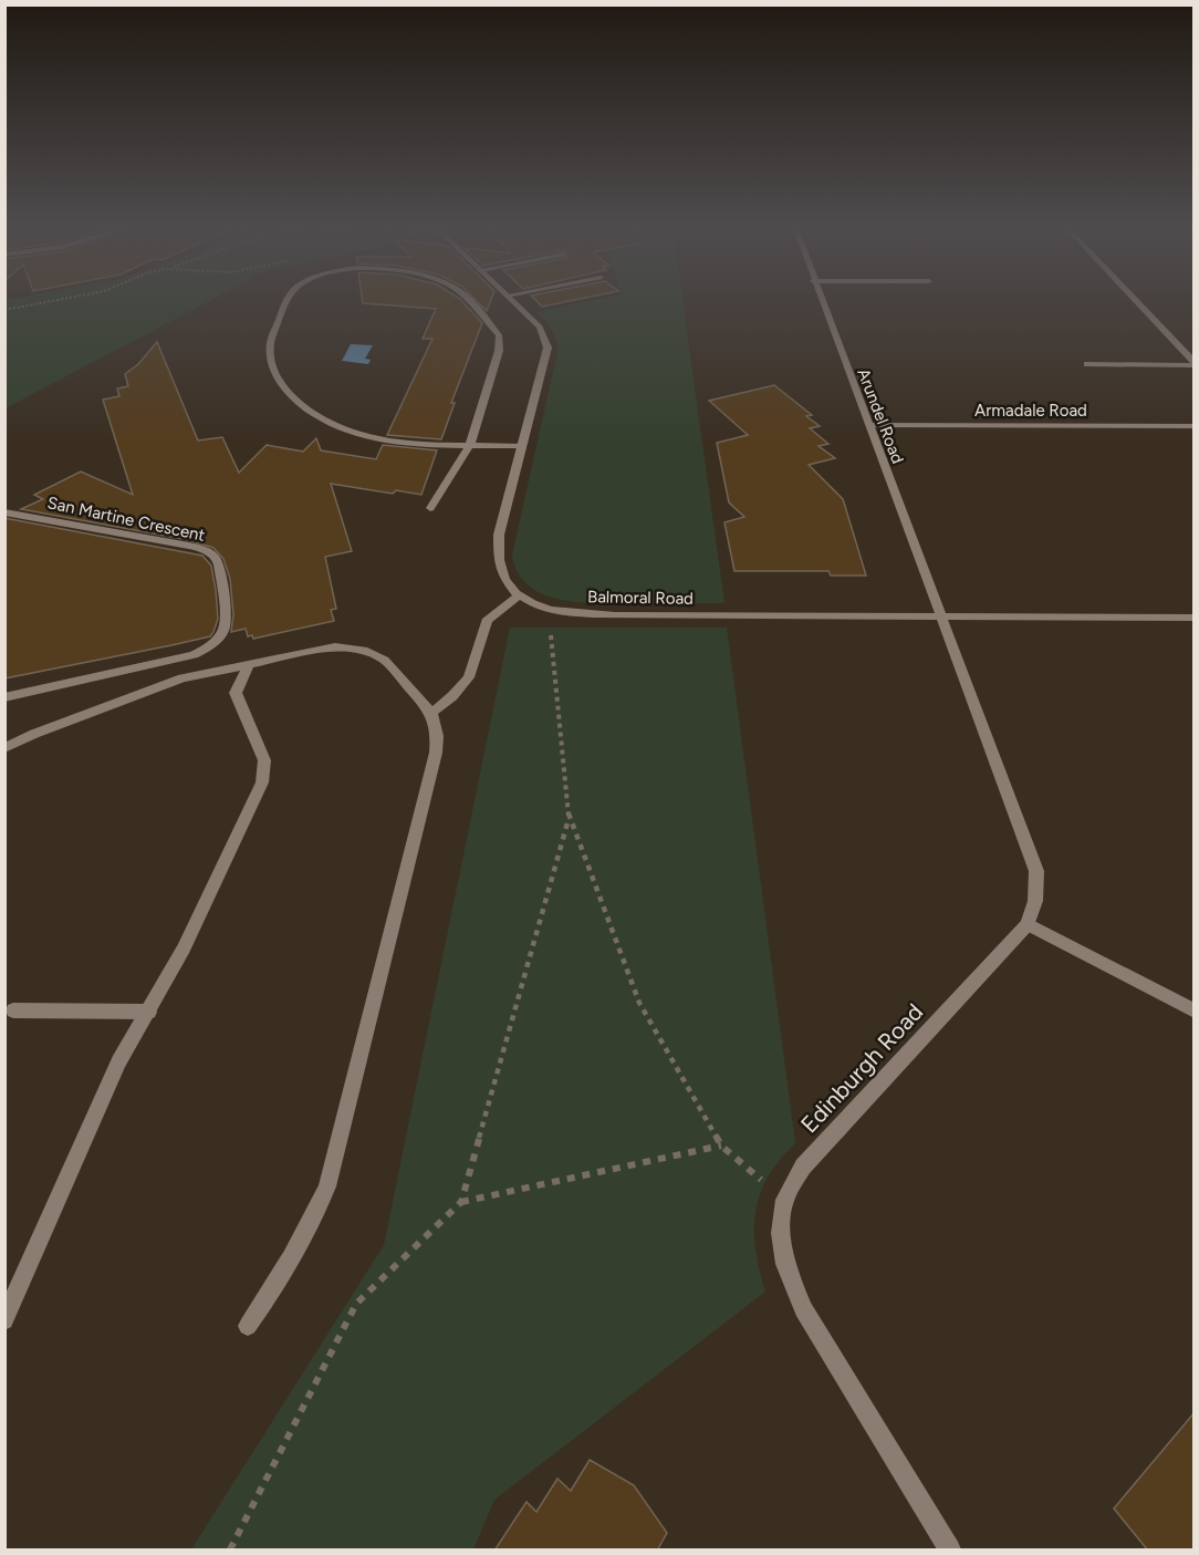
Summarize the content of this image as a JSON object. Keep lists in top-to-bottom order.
{
  "streets": {
    "street": [
      "Armadale Road",
      "Arundel Road",
      "San Martine Crescent",
      "Balmoral Road",
      "Edinburgh Road"
    ]
  },
  "crossings": [
    ["Armadale Road", "Arundel Road"],
    ["Arundel Road", "Balmoral Road"],
    ["Arundel Road", "Edinburgh Road"],
    ["Balmoral Road", "Edinburgh Road"]
  ]
}
